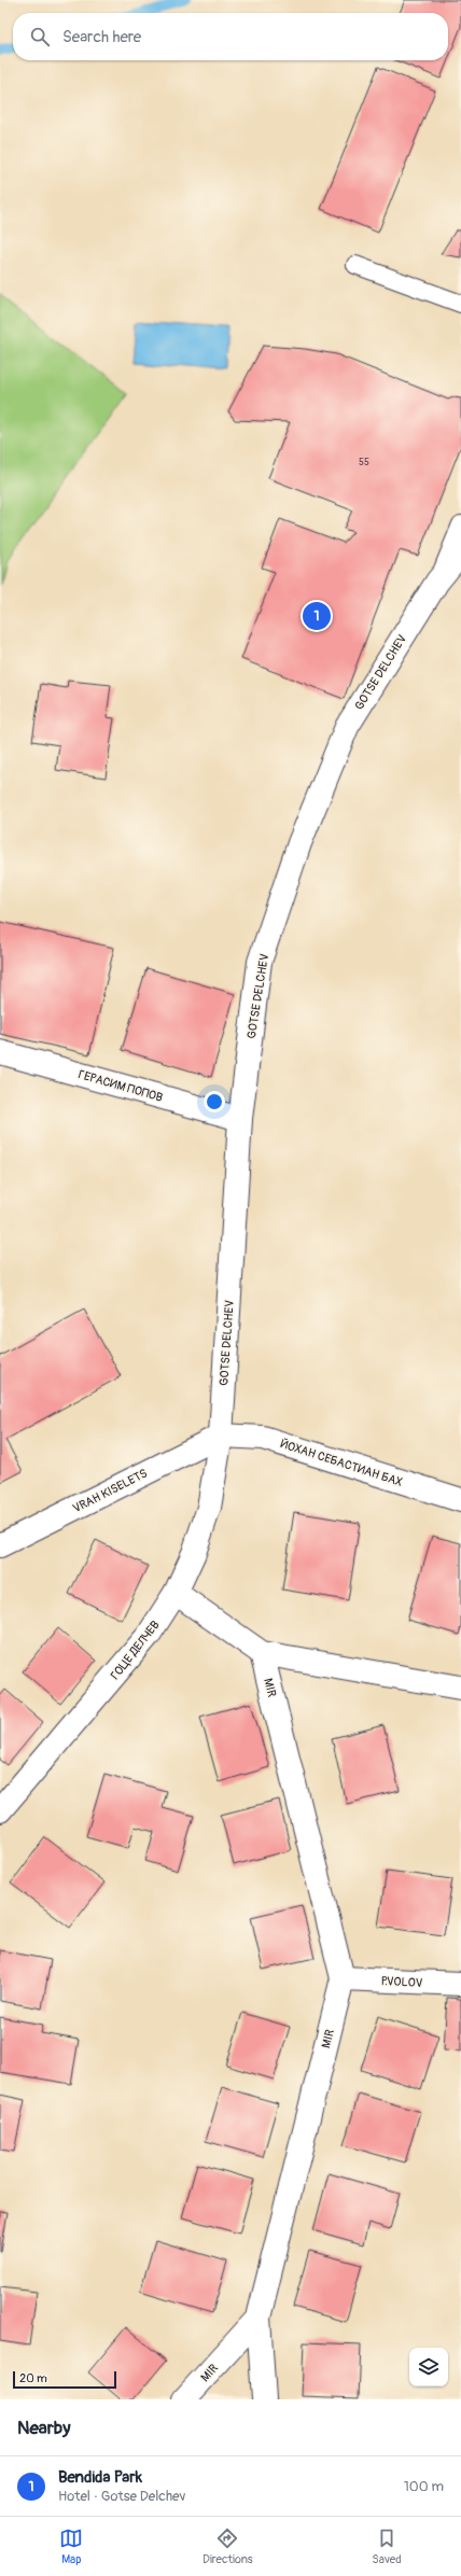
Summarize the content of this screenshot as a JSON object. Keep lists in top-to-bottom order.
{
  "streets": {
    "street": [
      "GOTSE DELCHEV",
      "ГЕРАСИМ ПОПОВ",
      "ЙОХАН СЕБАСТИАН БАХ",
      "VRAH KISELETS",
      "ГОЦЕ ДЕЛЧЕВ",
      "MIR",
      "P.VOLOV"
    ]
  },
  "crossings": [
    ["GOTSE DELCHEV", "ГЕРАСИМ ПОПОВ"],
    ["GOTSE DELCHEV", "ЙОХАН СЕБАСТИАН БАХ"],
    ["GOTSE DELCHEV", "VRAH KISELETS"],
    ["GOTSE DELCHEV", "ГОЦЕ ДЕЛЧЕВ"],
    ["ЙОХАН СЕБАСТИАН БАХ", "VRAH KISELETS"],
    ["ЙОХАН СЕБАСТИАН БАХ", "ГОЦЕ ДЕЛЧЕВ"],
    ["VRAH KISELETS", "ГОЦЕ ДЕЛЧЕВ"],
    ["MIR", "P.VOLOV"]
  ],
  "house_numbers": ["55"],
  "scale_bar": "20 m",
  "page": {
    "search": "Search here",
    "pins": "1",
    "scale": "20 m",
    "heading": "Nearby",
    "list": [
      {
        "mark": "1",
        "name": "Bendida Park",
        "note": "Hotel · Gotse Delchev",
        "value": "100 m"
      }
    ],
    "nav": ["Map", "Directions", "Saved"]
  }
}
